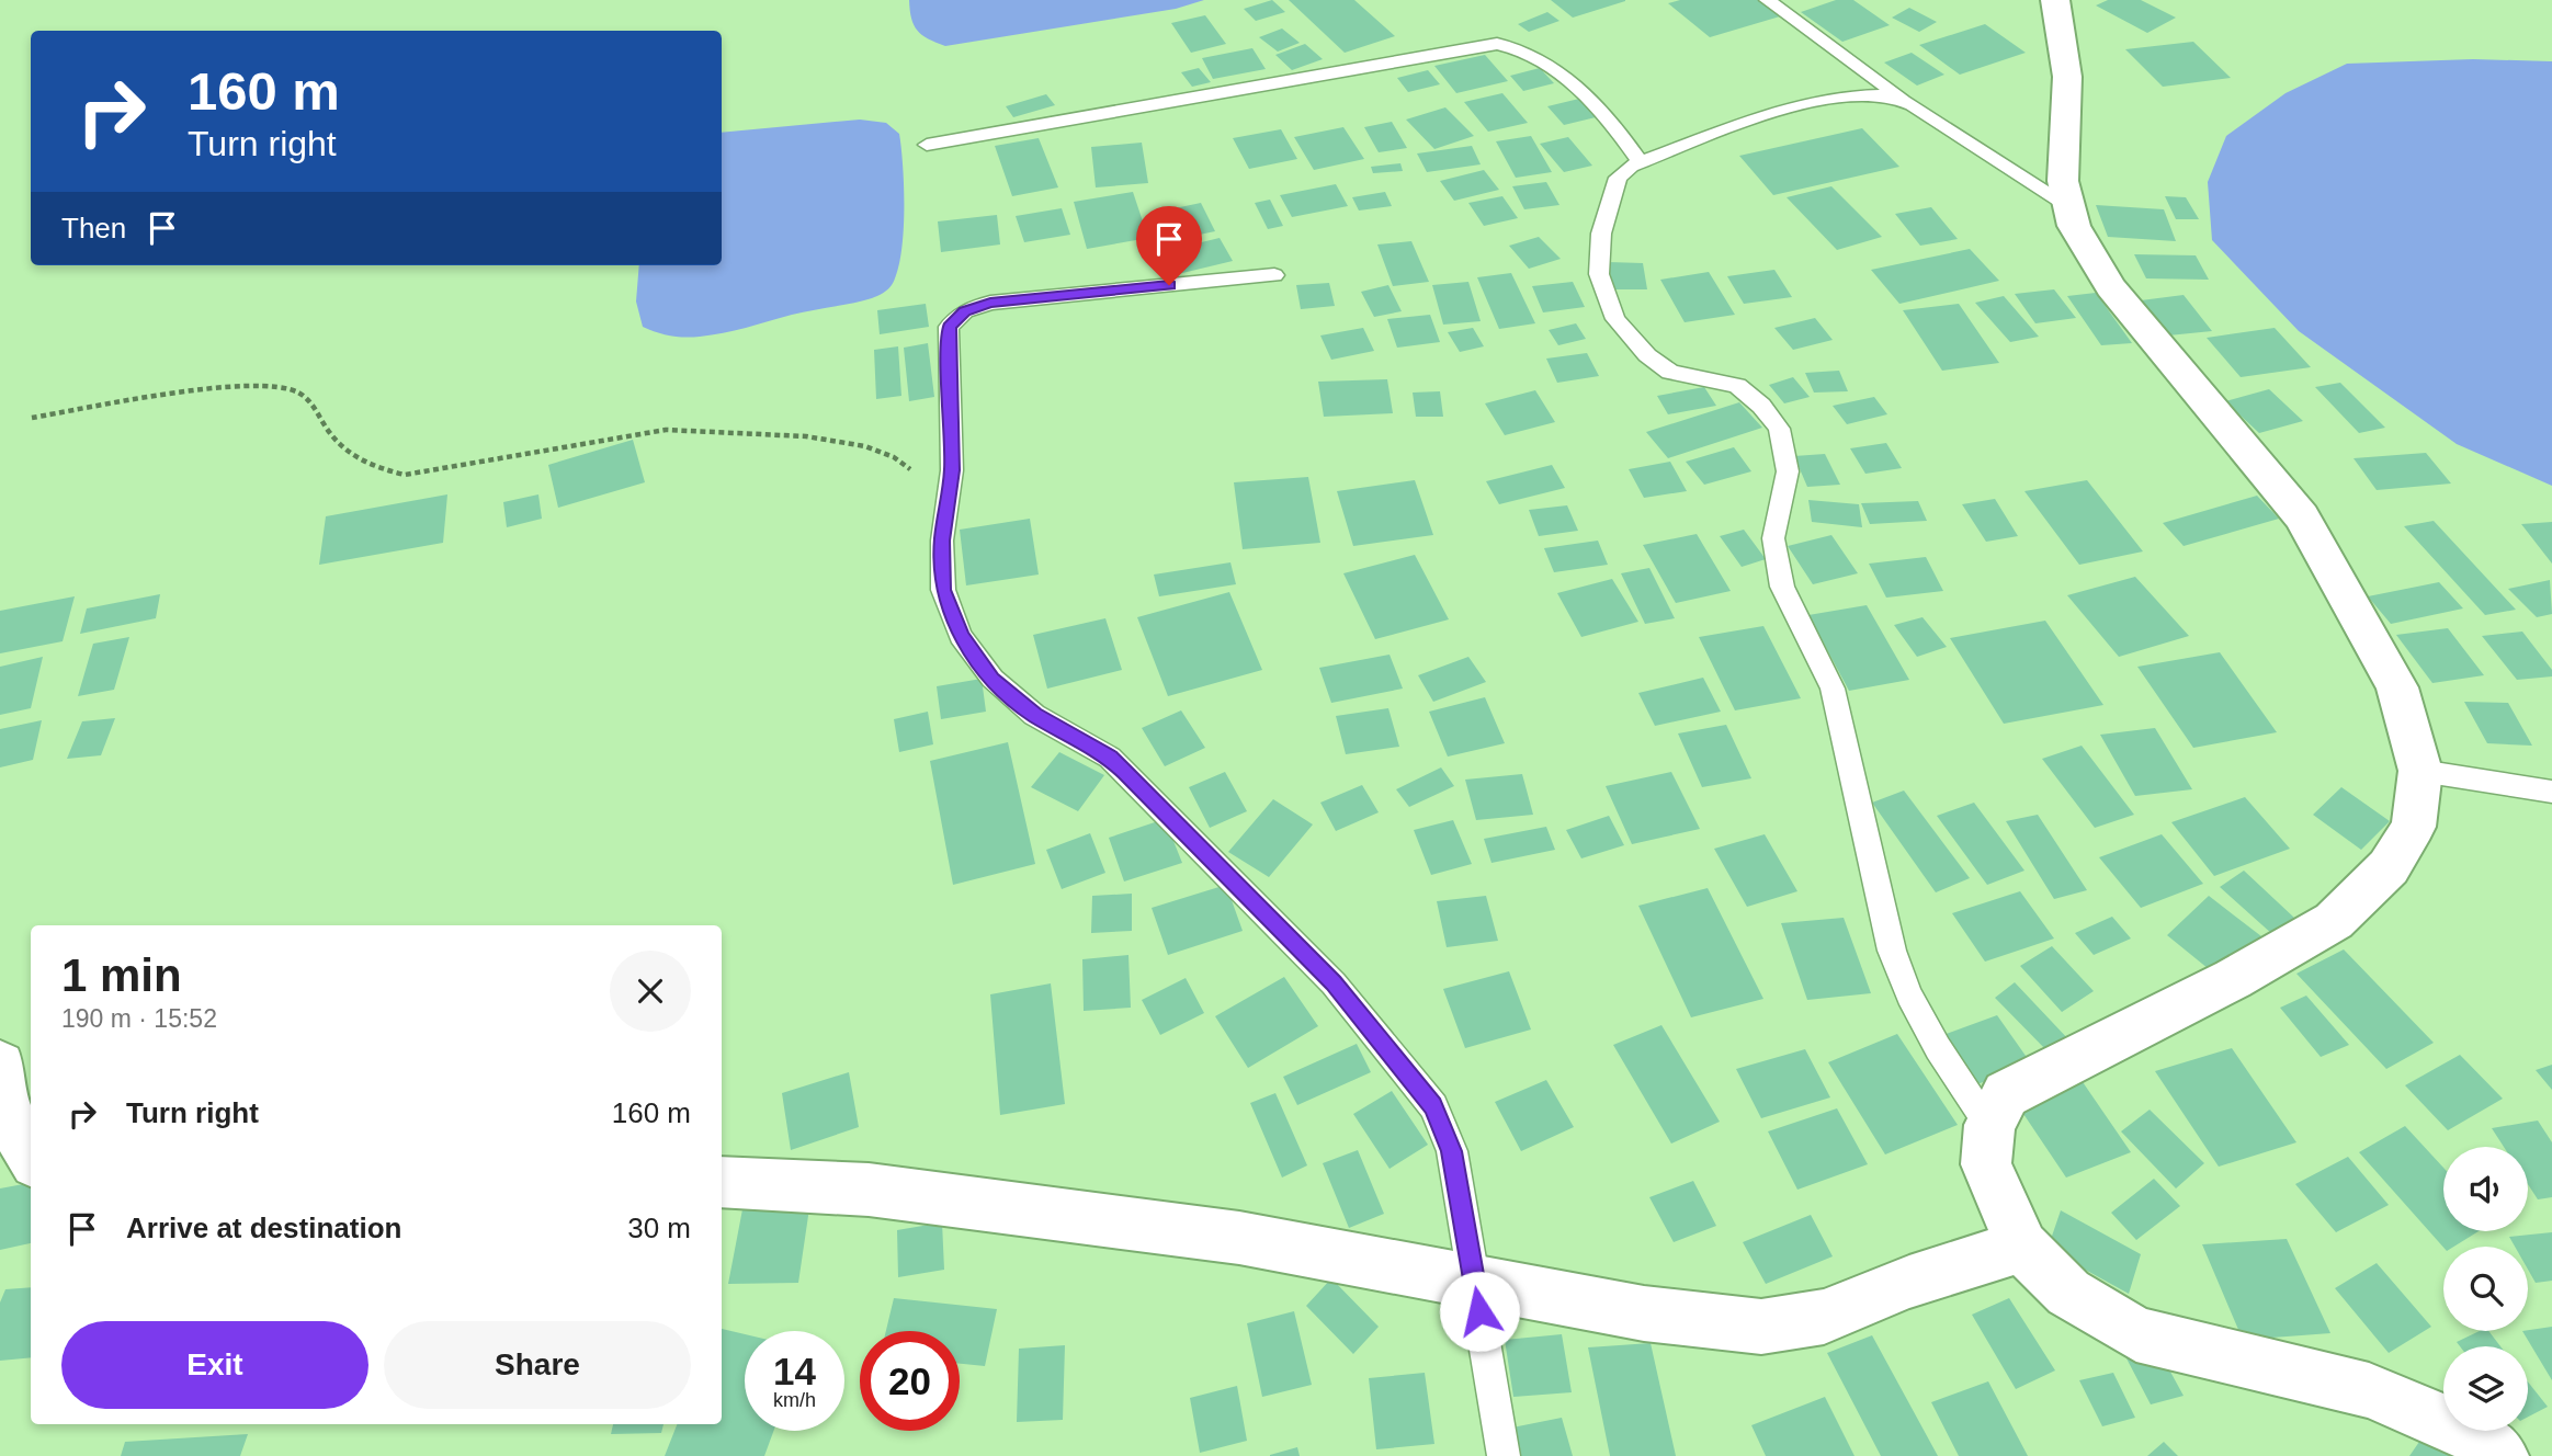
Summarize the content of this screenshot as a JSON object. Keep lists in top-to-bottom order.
{
  "page": {
    "turn": ["160 m", "Turn right"],
    "then": "Then",
    "heading": ["1 min", "190 m · 15:52"],
    "list": [
      {
        "name": "Turn right",
        "value": "160 m"
      },
      {
        "name": "Arrive at destination",
        "value": "30 m"
      }
    ],
    "buttons": ["Exit", "Share"],
    "speed": "14 km/h",
    "limit": "20"
  }
}
